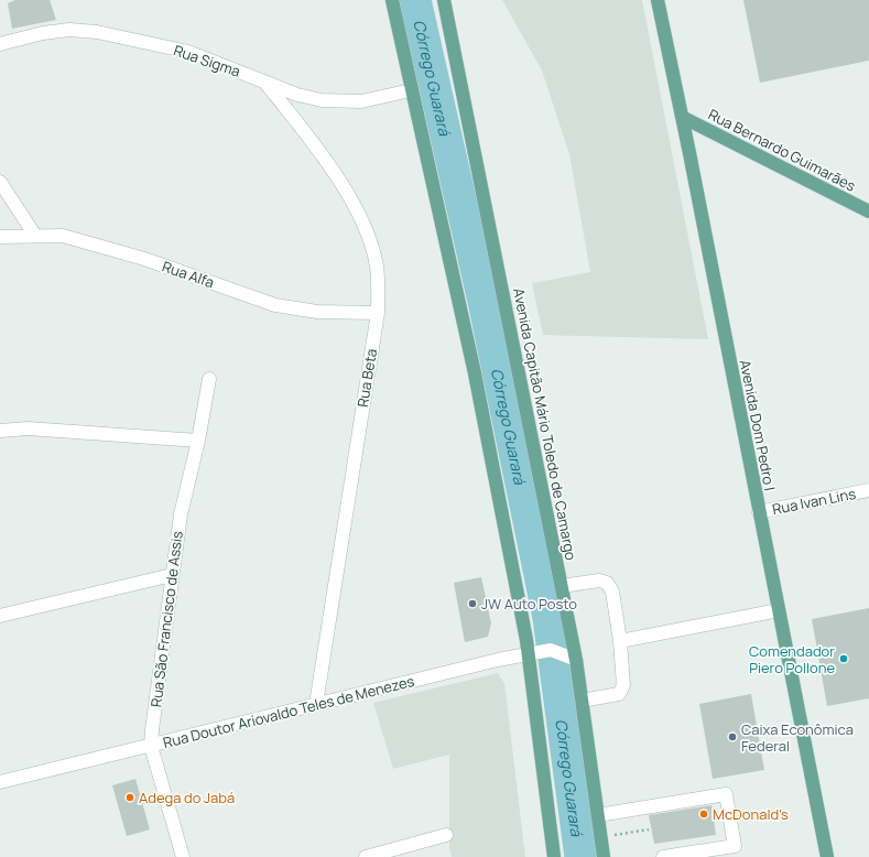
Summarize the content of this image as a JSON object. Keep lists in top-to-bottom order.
{
  "streets": {
    "main road": ["Rua Bernardo Guimarães", "Avenida Capitão Mário Toledo de Camargo", "Avenida Dom Pedro I"],
    "street": [
      "Rua Sigma",
      "Rua Alfa",
      "Rua Beta",
      "Rua Ivan Lins",
      "Rua São Francisco de Assis",
      "Rua Doutor Ariovaldo Teles de Menezes"
    ]
  },
  "crossings": [
    ["Rua Sigma", "Rua Beta"],
    ["Rua Bernardo Guimarães", "Avenida Dom Pedro I"],
    ["Rua Alfa", "Rua Beta"],
    ["Rua Beta", "Rua Doutor Ariovaldo Teles de Menezes"],
    ["Avenida Capitão Mário Toledo de Camargo", "Rua Doutor Ariovaldo Teles de Menezes"],
    ["Avenida Dom Pedro I", "Rua Ivan Lins"],
    ["Rua São Francisco de Assis", "Rua Doutor Ariovaldo Teles de Menezes"]
  ],
  "water": ["Córrego Guarará"],
  "places": [
    "JW Auto Posto",
    "Comendador Piero Pollone",
    "Caixa Econômica Federal",
    "Adega do Jabá",
    "McDonald's"
  ]
}
